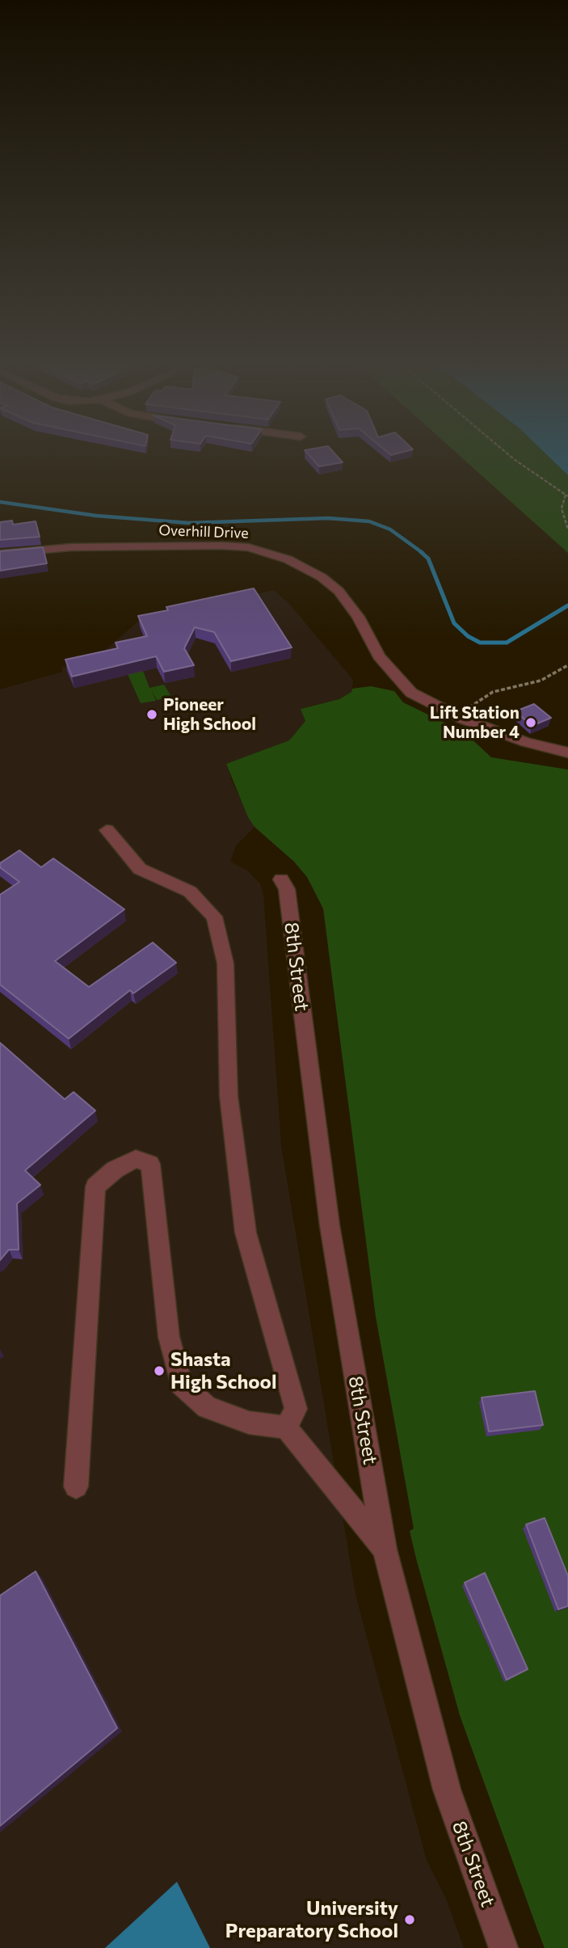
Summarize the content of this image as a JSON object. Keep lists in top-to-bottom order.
{
  "streets": {
    "street": ["Overhill Drive", "8th Street"]
  },
  "places": [
    "Pioneer High School",
    "Lift Station Number 4",
    "Shasta High School",
    "University Preparatory School"
  ]
}
